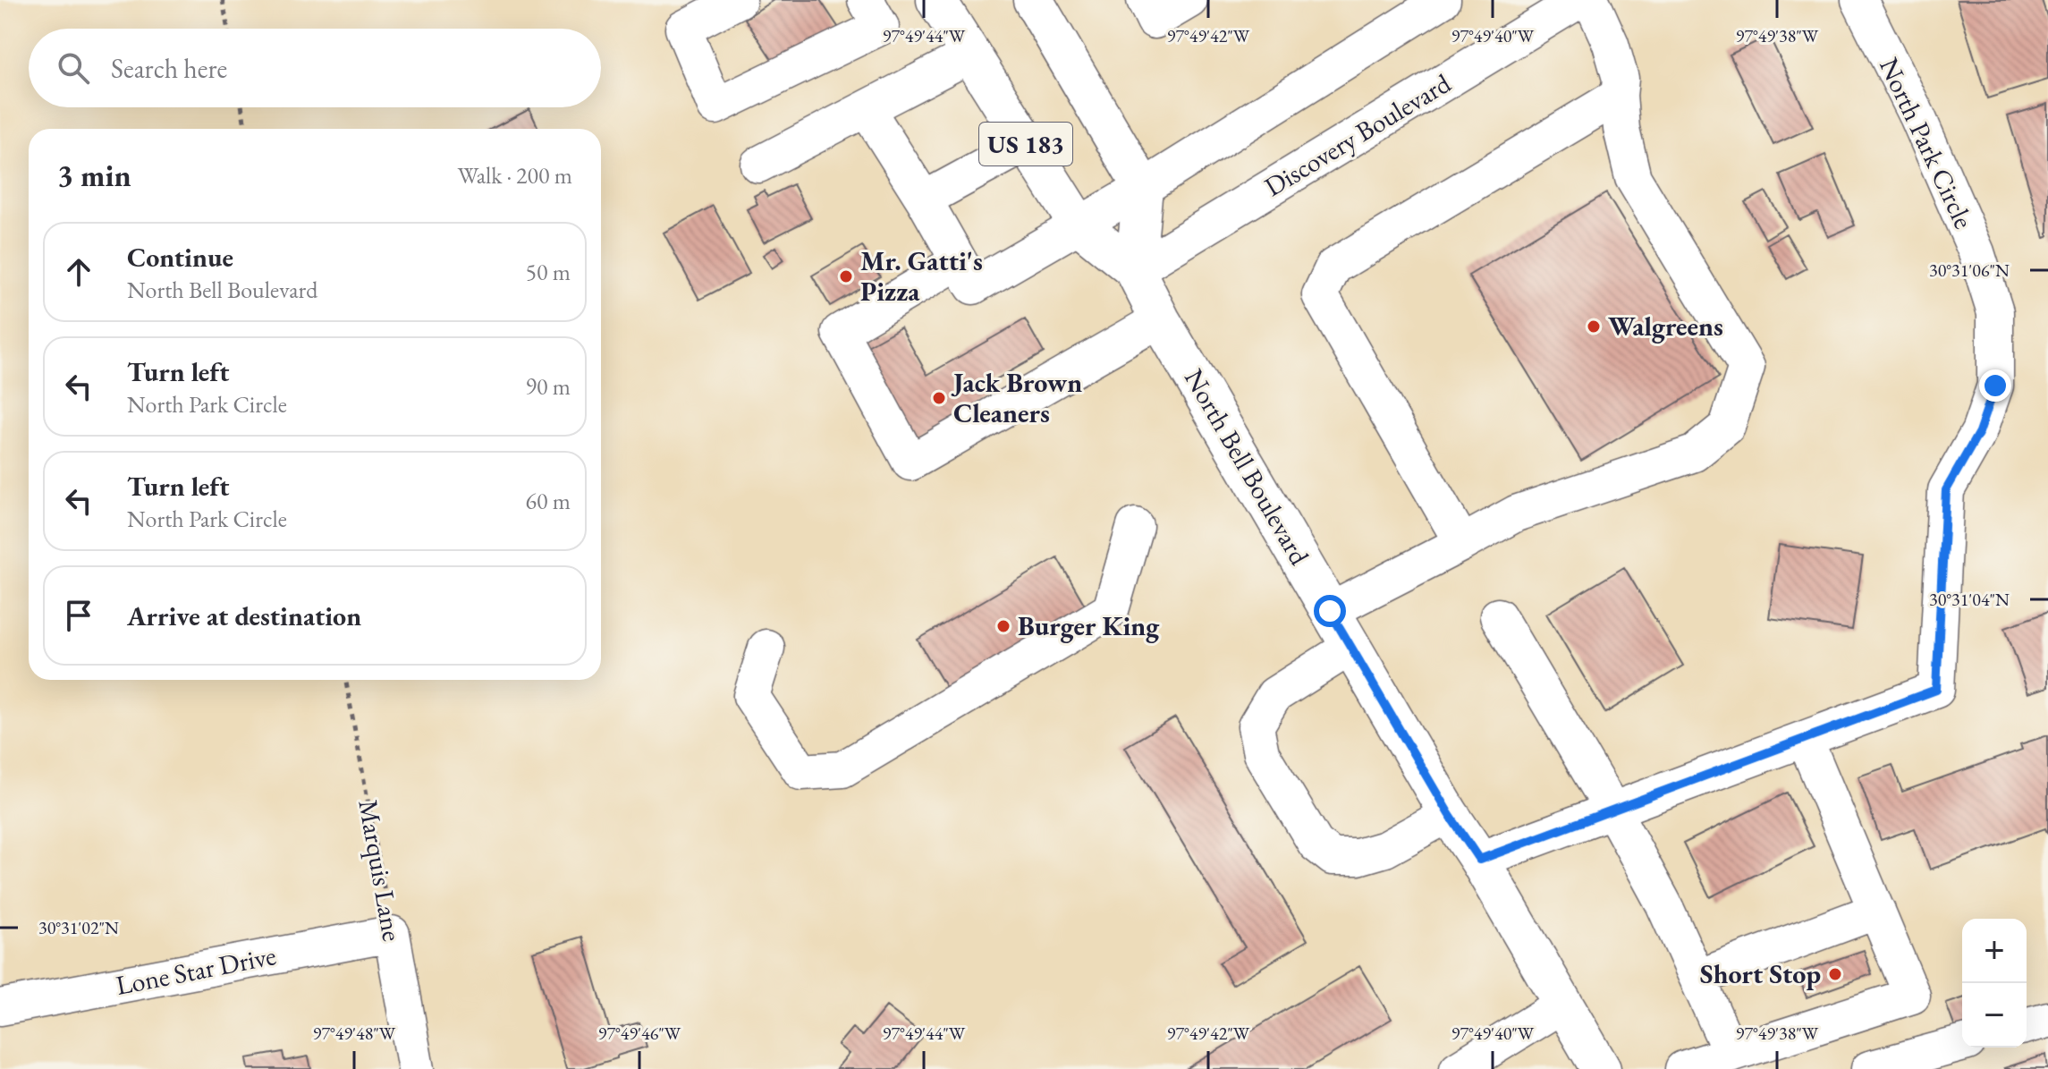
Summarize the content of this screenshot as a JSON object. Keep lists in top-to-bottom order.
{
  "streets": {
    "main road": ["US 183", "North Bell Boulevard"],
    "street": [
      "Discovery Boulevard",
      "North Park Circle",
      "Marquis Lane",
      "Lone Star Drive"
    ]
  },
  "crossings": [
    ["Discovery Boulevard", "North Bell Boulevard"],
    ["North Park Circle", "North Bell Boulevard"],
    ["Marquis Lane", "Lone Star Drive"]
  ],
  "places": [
    "Mr. Gatti's Pizza",
    "Walgreens",
    "Jack Brown Cleaners",
    "Burger King",
    "Short Stop"
  ],
  "page": {
    "search": "Search here",
    "heading": ["3 min", "Walk · 200 m"],
    "list": [
      ["Continue", "North Bell Boulevard", "50 m"],
      ["Turn left", "North Park Circle", "90 m"],
      ["Turn left", "North Park Circle", "60 m"],
      "Arrive at destination"
    ],
    "map_buttons": ["+", "−"]
  },
  "coordinates": [
    "97°49'44\"W",
    "97°49'42\"W",
    "97°49'40\"W",
    "97°49'38\"W",
    "30°31'06\"N",
    "30°31'04\"N",
    "30°31'02\"N",
    "97°49'48\"W",
    "97°49'46\"W"
  ]
}
